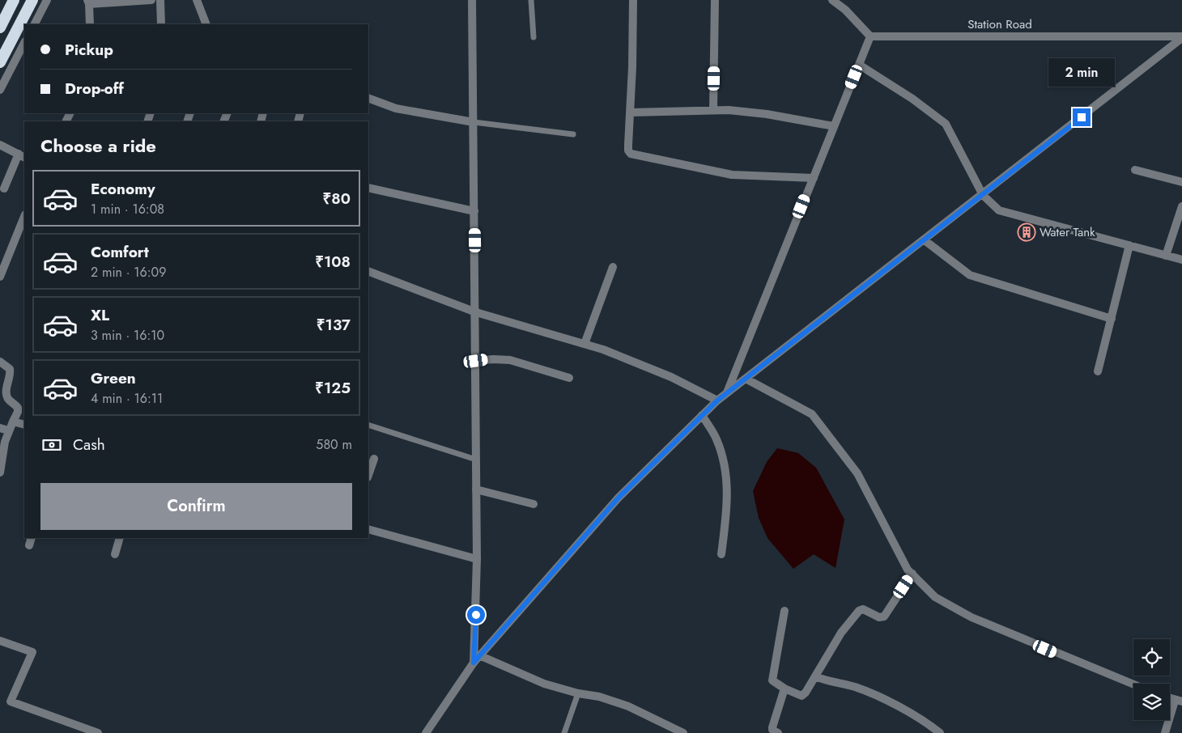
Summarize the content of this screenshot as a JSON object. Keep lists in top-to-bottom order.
{
  "streets": {
    "street": ["Station Road"]
  },
  "places": {
    "building": ["Water Tank"]
  },
  "page": {
    "banner": ["Pickup", "Drop-off"],
    "bubble": "2 min",
    "heading": "Choose a ride",
    "list": [
      {
        "name": "Economy",
        "note": "1 min · 16:08",
        "value": "₹80"
      },
      {
        "name": "Comfort",
        "note": "2 min · 16:09",
        "value": "₹108"
      },
      {
        "name": "XL",
        "note": "3 min · 16:10",
        "value": "₹137"
      },
      {
        "name": "Green",
        "note": "4 min · 16:11",
        "value": "₹125"
      }
    ],
    "pay": ["Cash", "580 m"],
    "buttons": "Confirm"
  }
}
